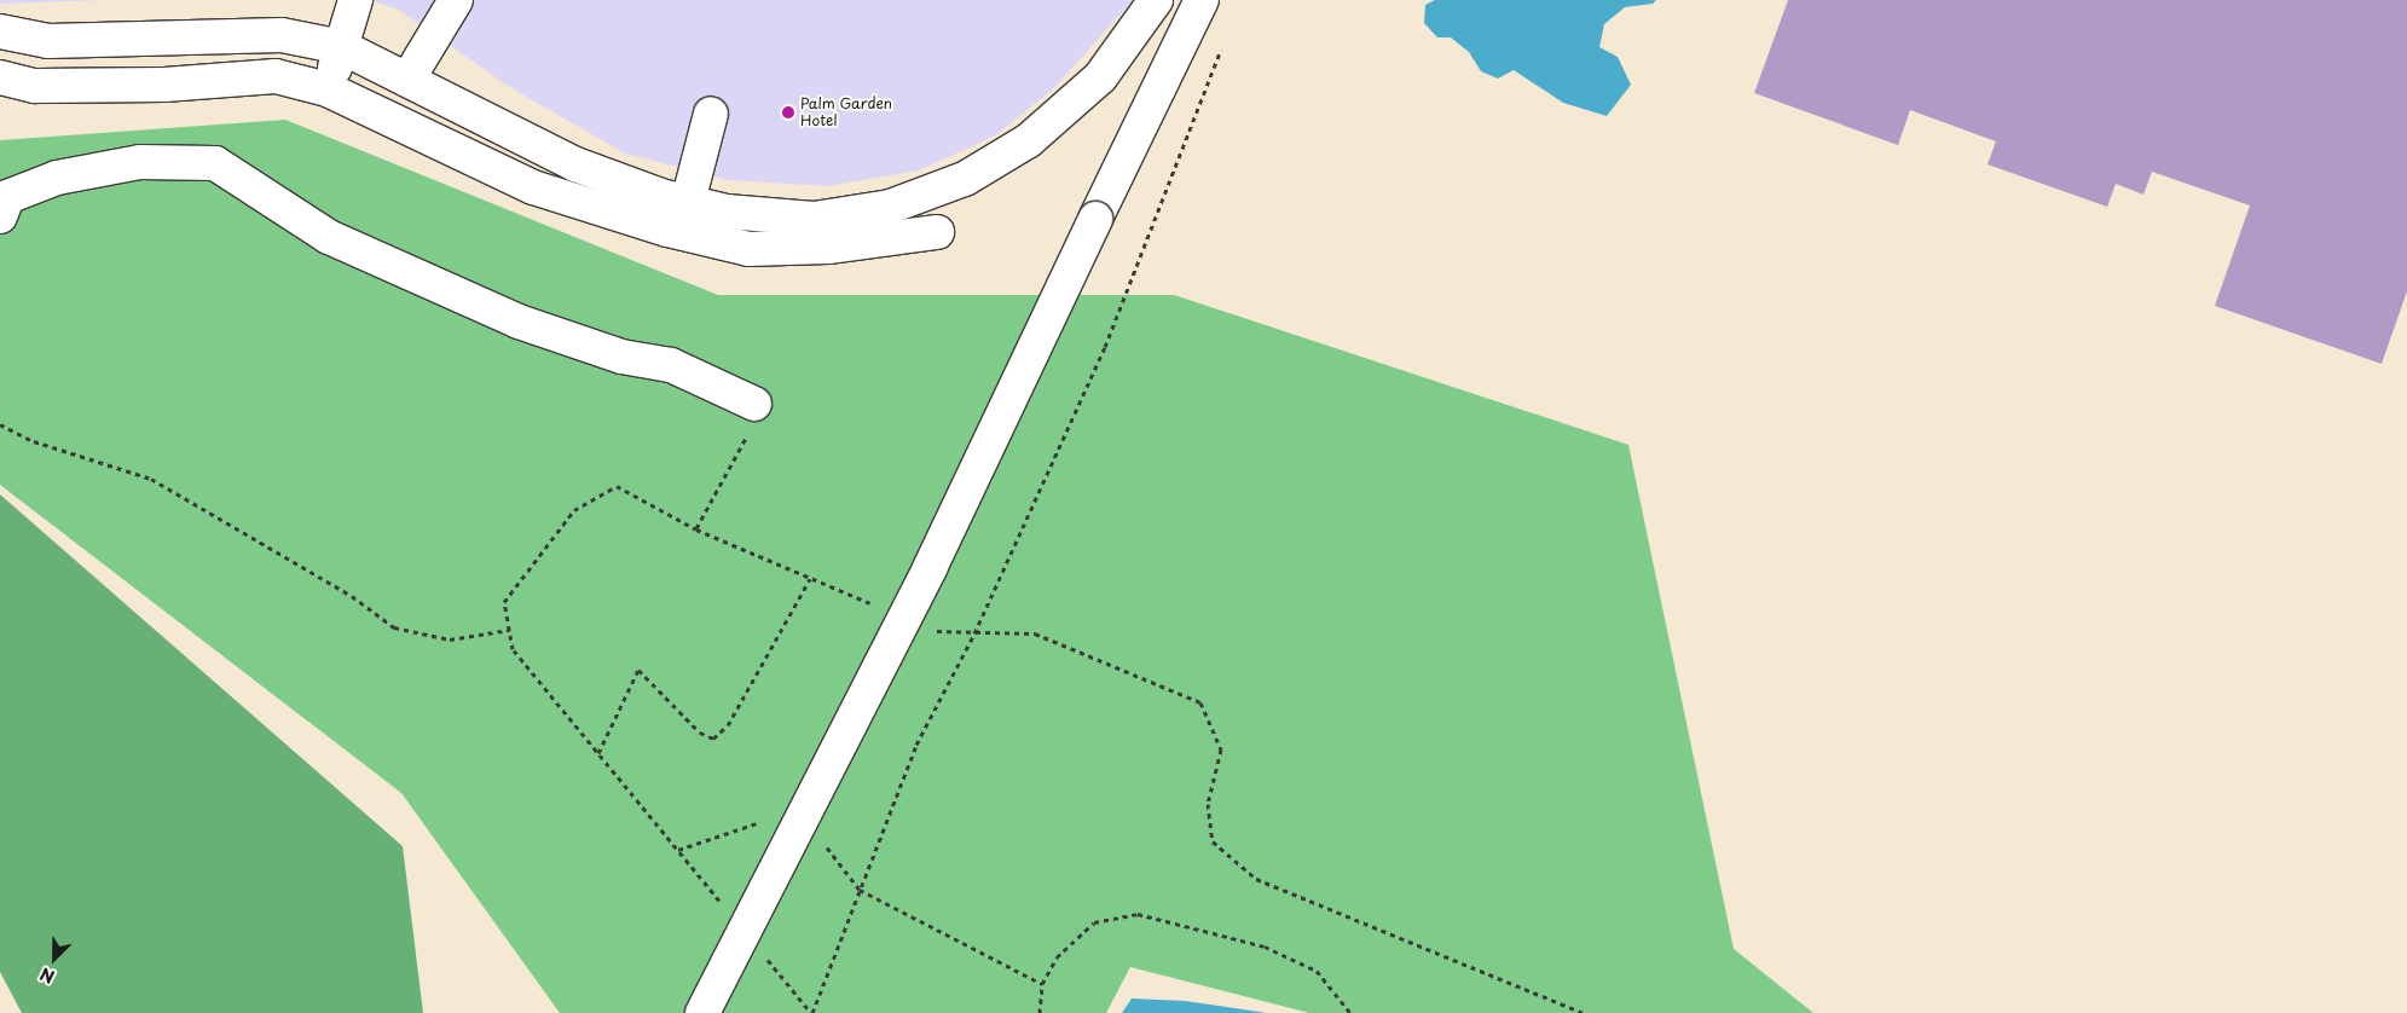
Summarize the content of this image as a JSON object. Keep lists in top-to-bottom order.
{
  "places": ["Palm Garden Hotel"],
  "north": "bottom left"
}
